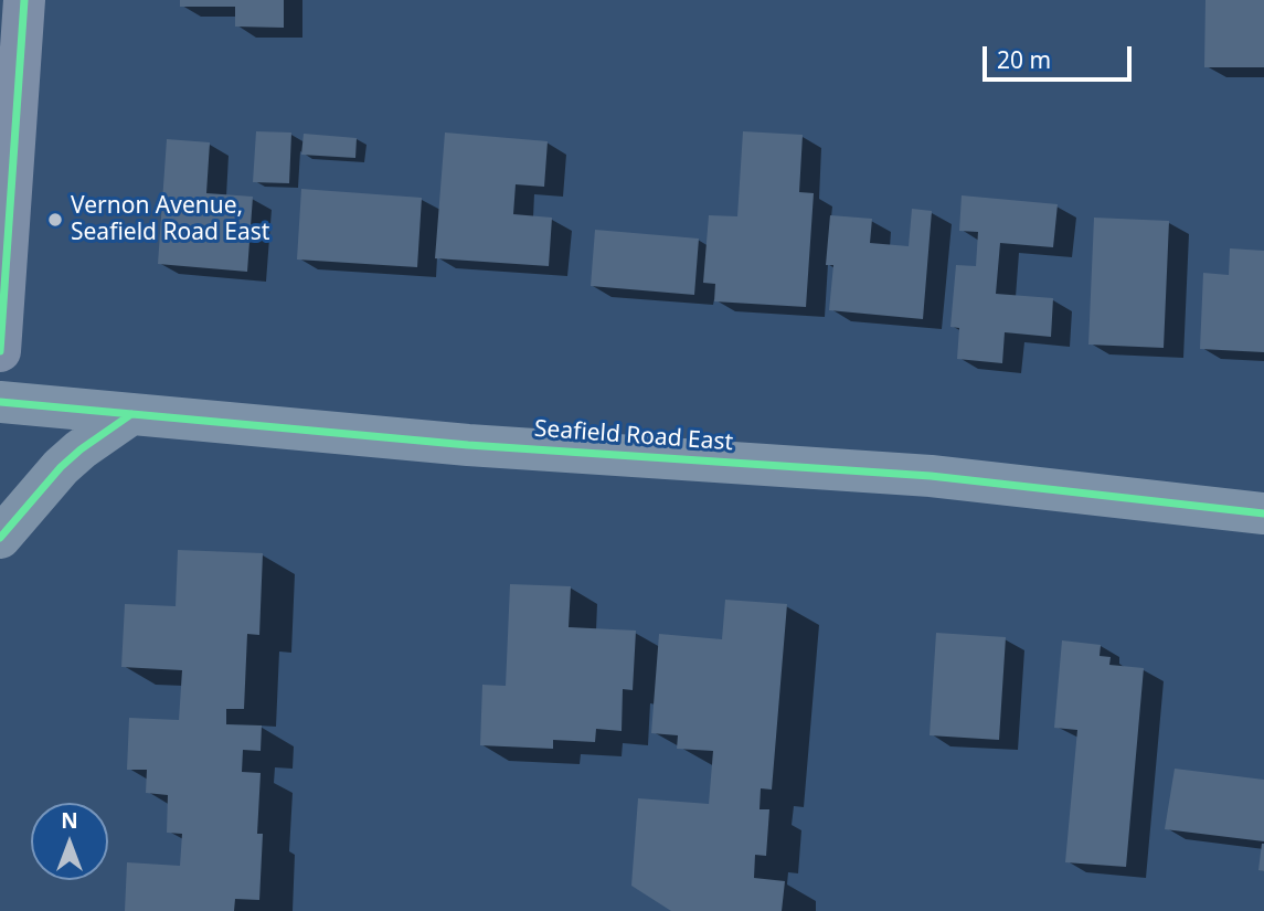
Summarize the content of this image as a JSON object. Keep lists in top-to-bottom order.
{
  "streets": {
    "street": ["Seafield Road East"]
  },
  "places": ["Vernon Avenue, Seafield Road East"],
  "scale_bar": "20 m",
  "north": "top"
}
